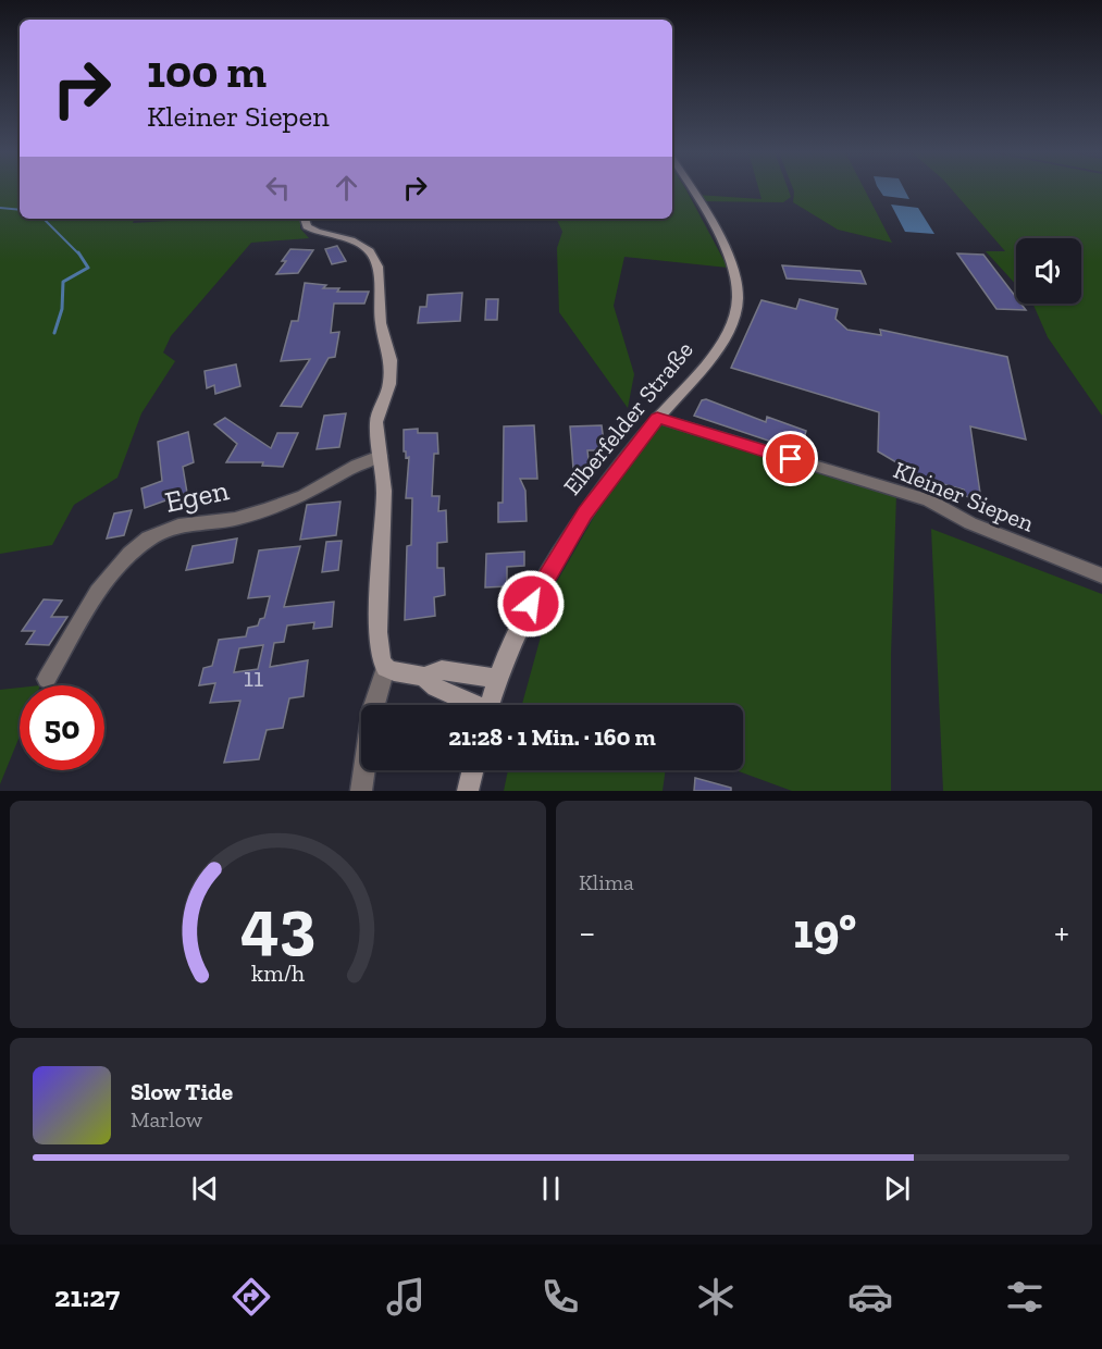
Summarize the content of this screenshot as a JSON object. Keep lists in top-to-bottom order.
{
  "streets": {
    "main road": ["Elberfelder Straße"],
    "street": ["Egen", "Kleiner Siepen"]
  },
  "crossings": [
    ["Elberfelder Straße", "Kleiner Siepen"]
  ],
  "house_numbers": ["11"],
  "page": {
    "turn": ["100 m", "Kleiner Siepen"],
    "limit": "50",
    "trip": "21:28 · 1 Min. · 160 m",
    "tile": "Klima",
    "heat": ["−", "19°", "+"],
    "song": ["Slow Tide", "Marlow"],
    "tabs": "21:27",
    "gauge": ["43", "km/h"]
  }
}
